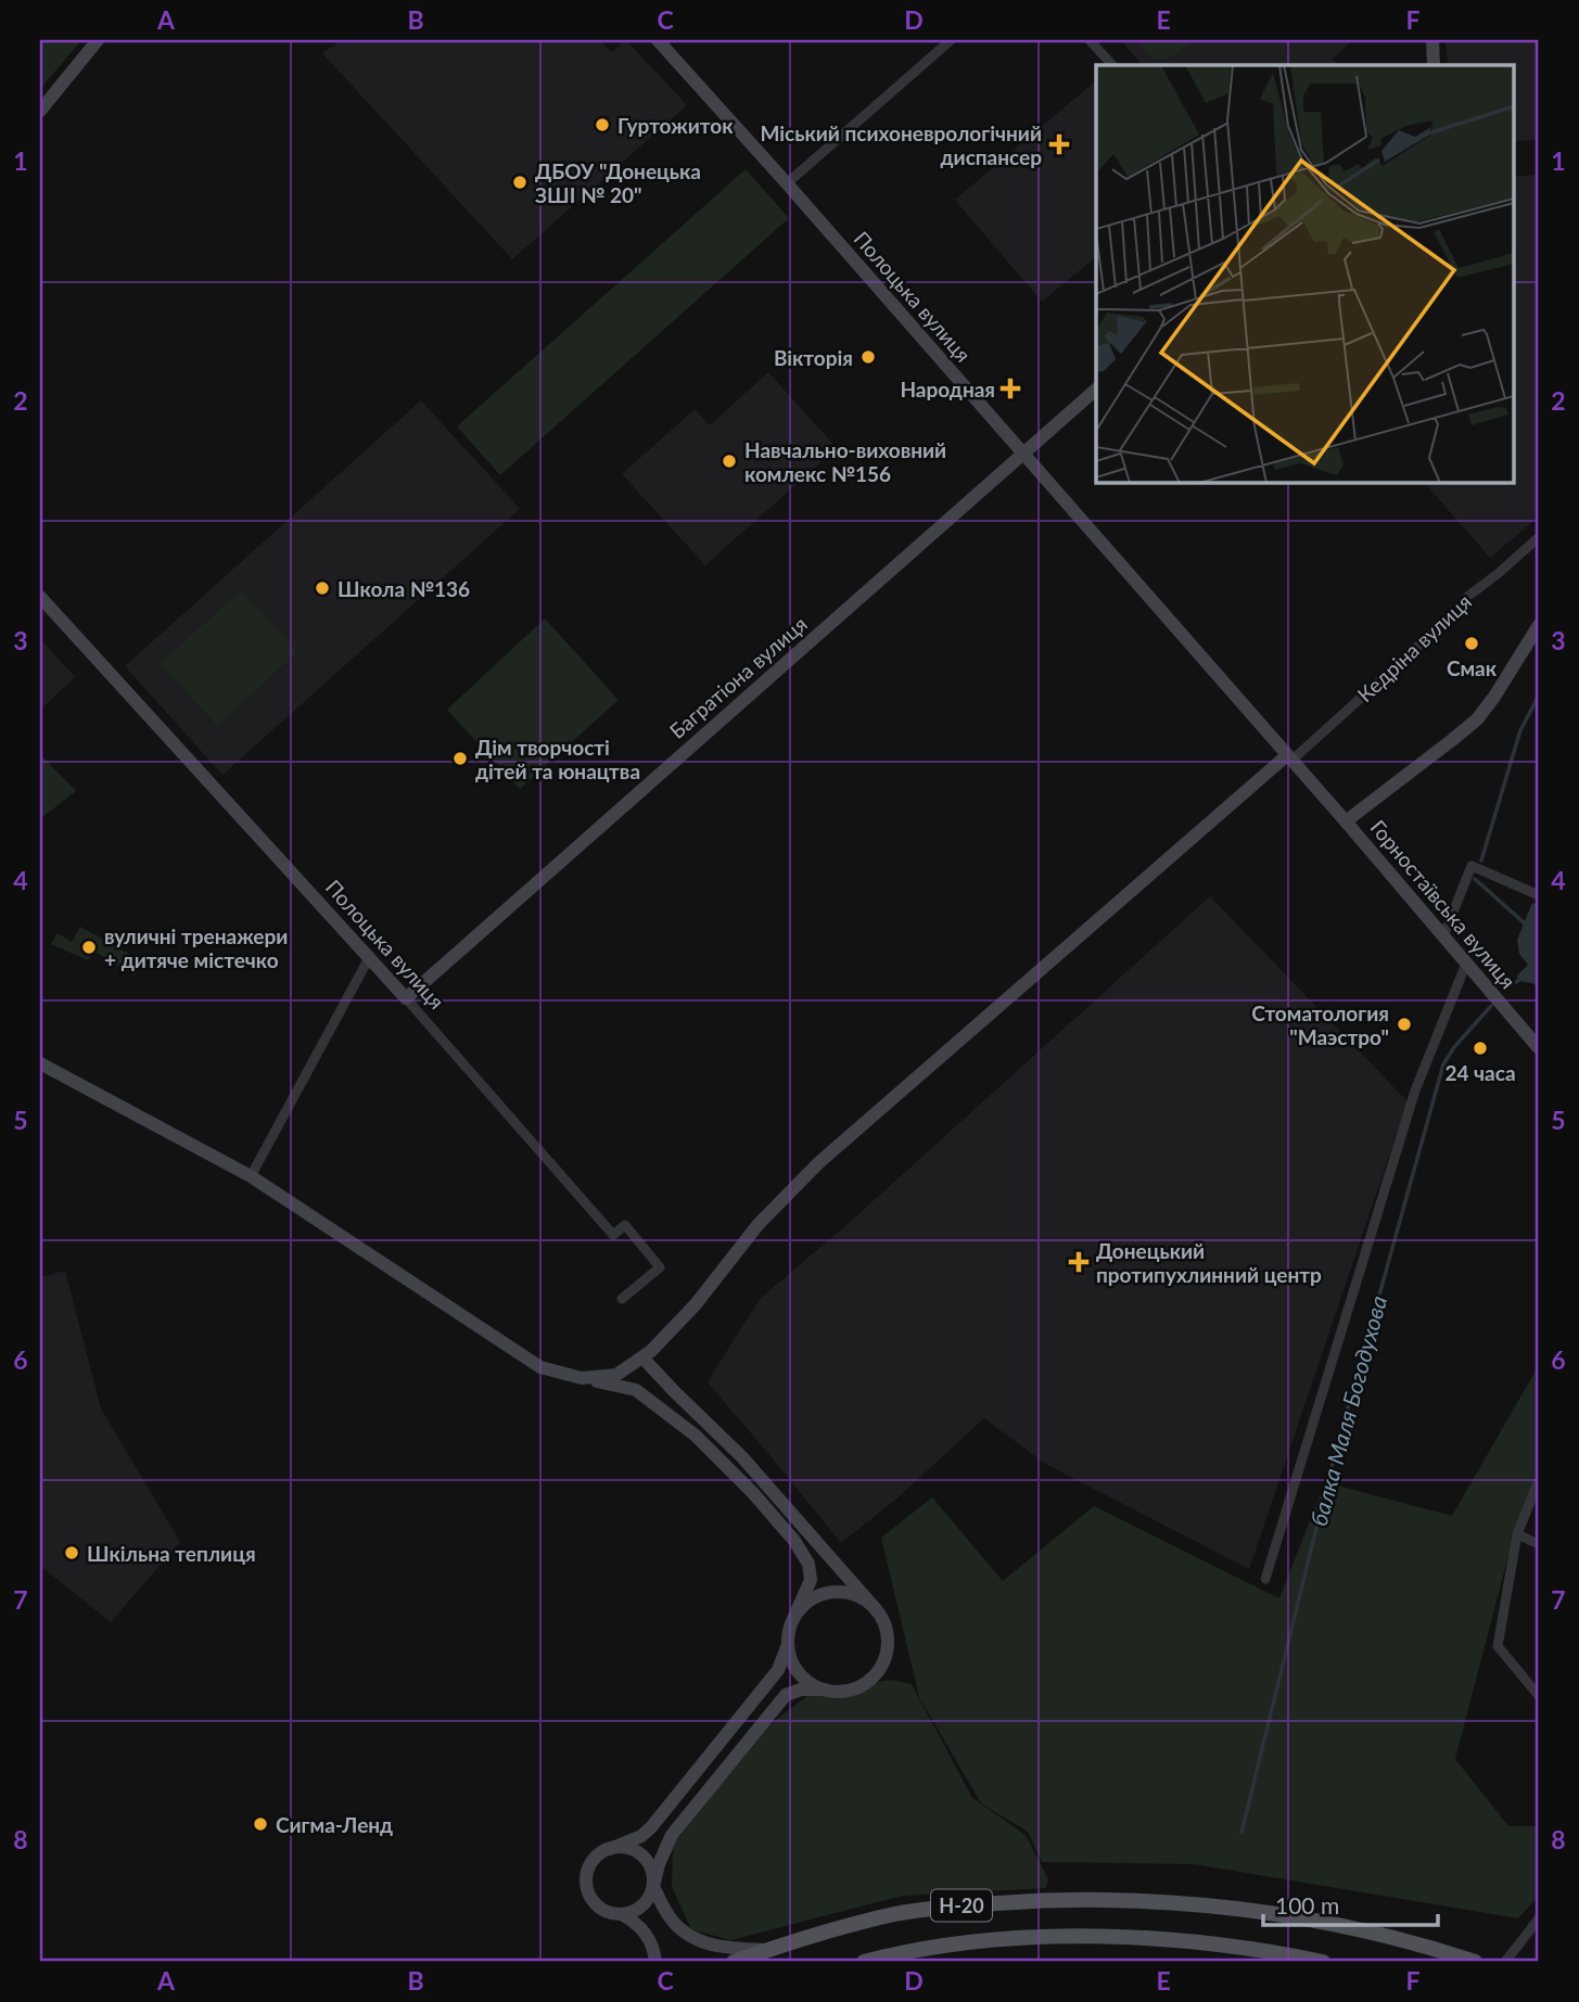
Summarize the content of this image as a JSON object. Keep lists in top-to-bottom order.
{
  "streets": {
    "main road": ["Н-20"],
    "street": [
      "Полоцька вулиця",
      "Кедріна вулиця",
      "Багратіона вулиця",
      "Горностаївська вулиця"
    ]
  },
  "crossings": [
    ["Полоцька вулиця", "Кедріна вулиця"],
    ["Полоцька вулиця", "Багратіона вулиця"],
    ["Полоцька вулиця", "Горностаївська вулиця"]
  ],
  "water": ["балка Маля Богодухова"],
  "places": {
    "other": [
      "Гуртожиток",
      "ДБОУ \"Донецька ЗШІ № 20\"",
      "Вікторія",
      "Навчально-виховний комлекс №156",
      "Школа №136",
      "Смак",
      "Дім творчості дітей та юнацтва",
      "вуличні тренажери + дитяче містечко",
      "Стоматология \"Маэстро\"",
      "24 часа",
      "Шкільна теплиця",
      "Сигма-Ленд"
    ],
    "health": ["Міський психоневрологічний диспансер", "Народная", "Донецький протипухлинний центр"]
  },
  "scale_bar": "100 m",
  "grid": {
    "columns": [
      "A",
      "B",
      "C",
      "D",
      "E",
      "F"
    ],
    "rows": [
      "1",
      "2",
      "3",
      "4",
      "5",
      "6",
      "7",
      "8"
    ]
  }
}
